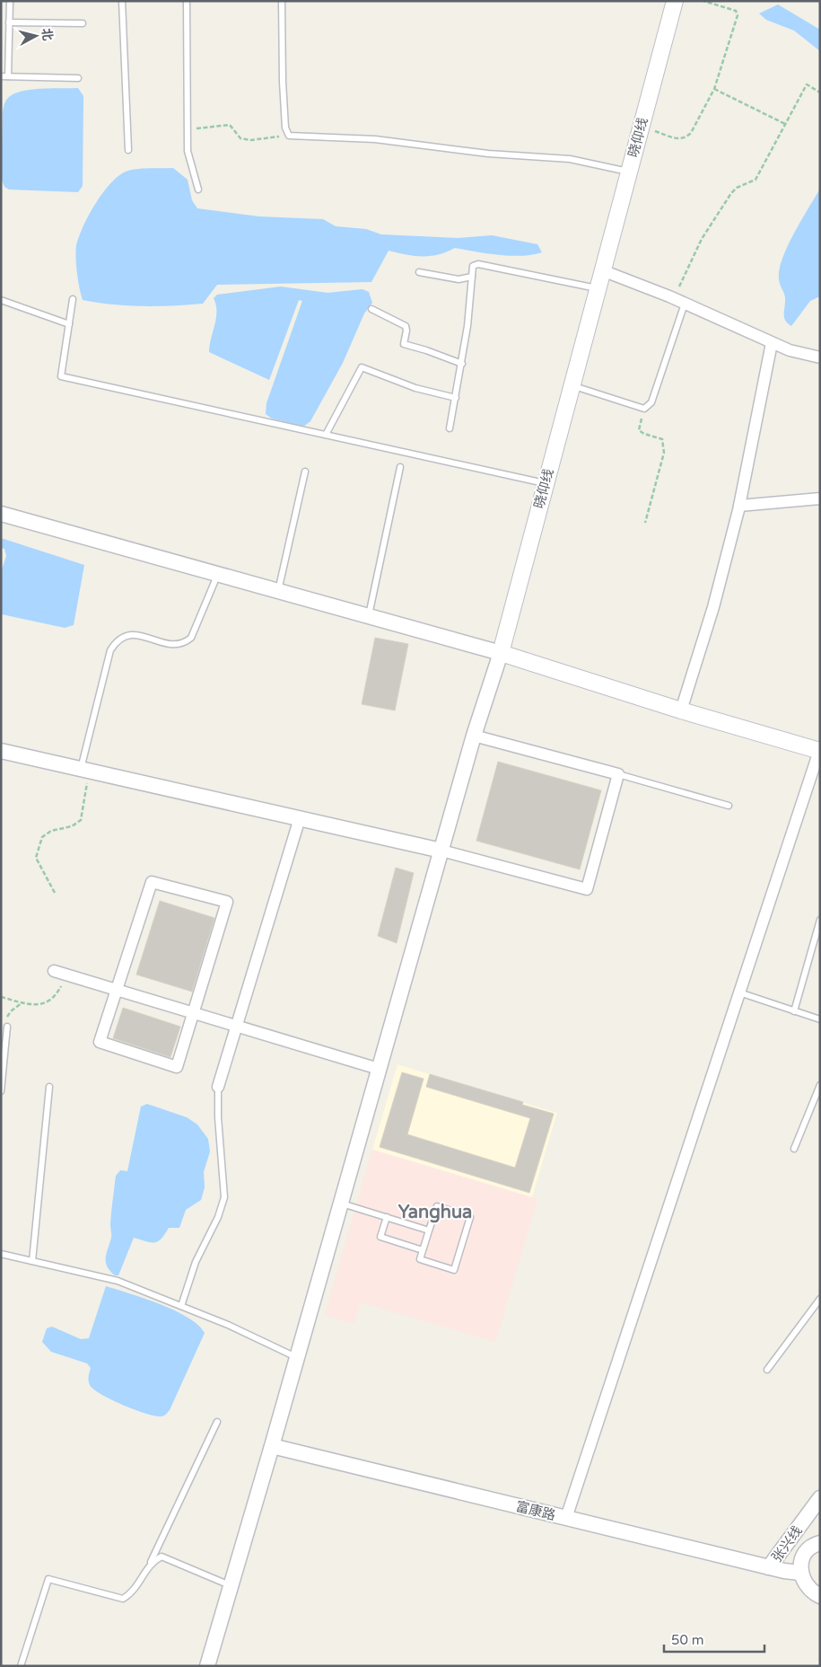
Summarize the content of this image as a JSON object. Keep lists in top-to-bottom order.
{
  "streets": {
    "main road": ["晓仰线"],
    "street": ["富康路", "张兴线"]
  },
  "crossings": [
    ["富康路", "张兴线"]
  ],
  "districts": ["Yanghua"],
  "scale_bar": "50 m",
  "north": "right"
}
